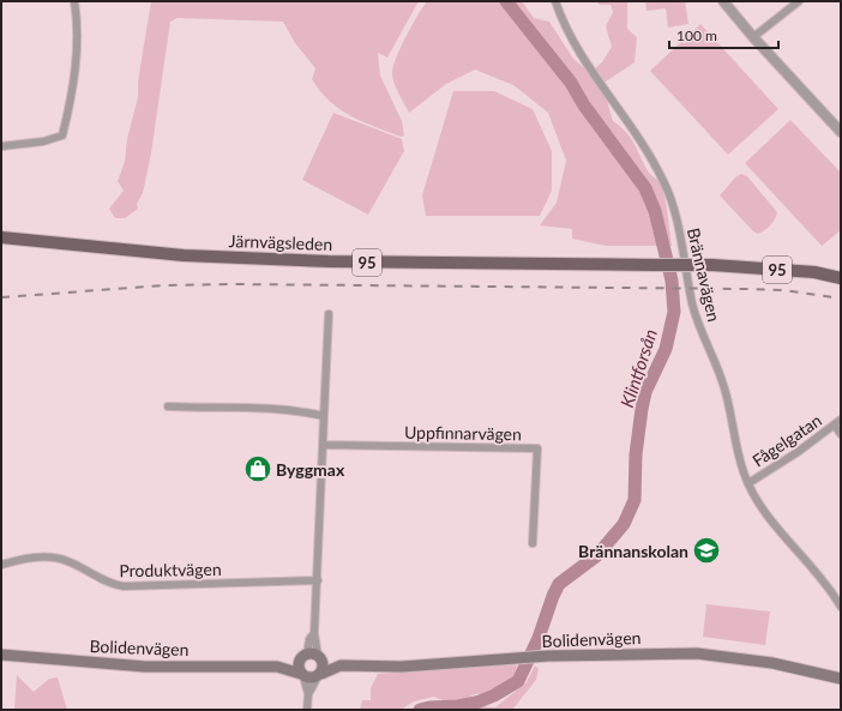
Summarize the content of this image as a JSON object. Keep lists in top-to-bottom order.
{
  "streets": {
    "main road": ["Järnvägsleden", "95", "Bolidenvägen"],
    "street": [
      "Brännavägen",
      "Uppfinnarvägen",
      "Fågelgatan",
      "Produktvägen"
    ]
  },
  "crossings": [
    ["Brännavägen", "Fågelgatan"]
  ],
  "water": ["Klintforsån"],
  "places": {
    "shop": ["Byggmax"],
    "school or university": ["Brännanskolan"]
  },
  "scale_bar": "100 m"
}
